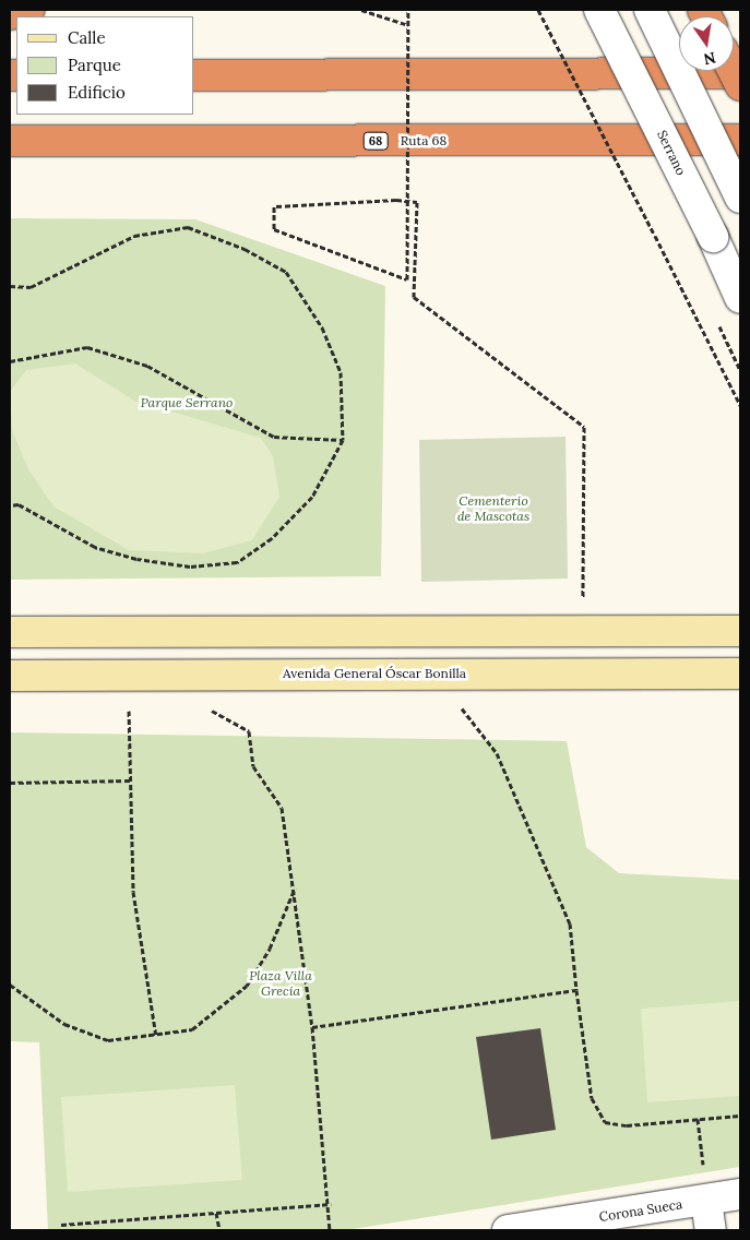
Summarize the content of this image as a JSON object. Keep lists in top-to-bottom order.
{
  "streets": {
    "highway": ["68", "Ruta 68"],
    "main road": ["Avenida General Óscar Bonilla"],
    "street": ["Serrano", "Corona Sueca"]
  },
  "parks": ["Parque Serrano", "Cementerio de Mascotas", "Plaza Villa Grecia"],
  "legend": ["Calle", "Parque", "Edificio"],
  "north": "bottom"
}
